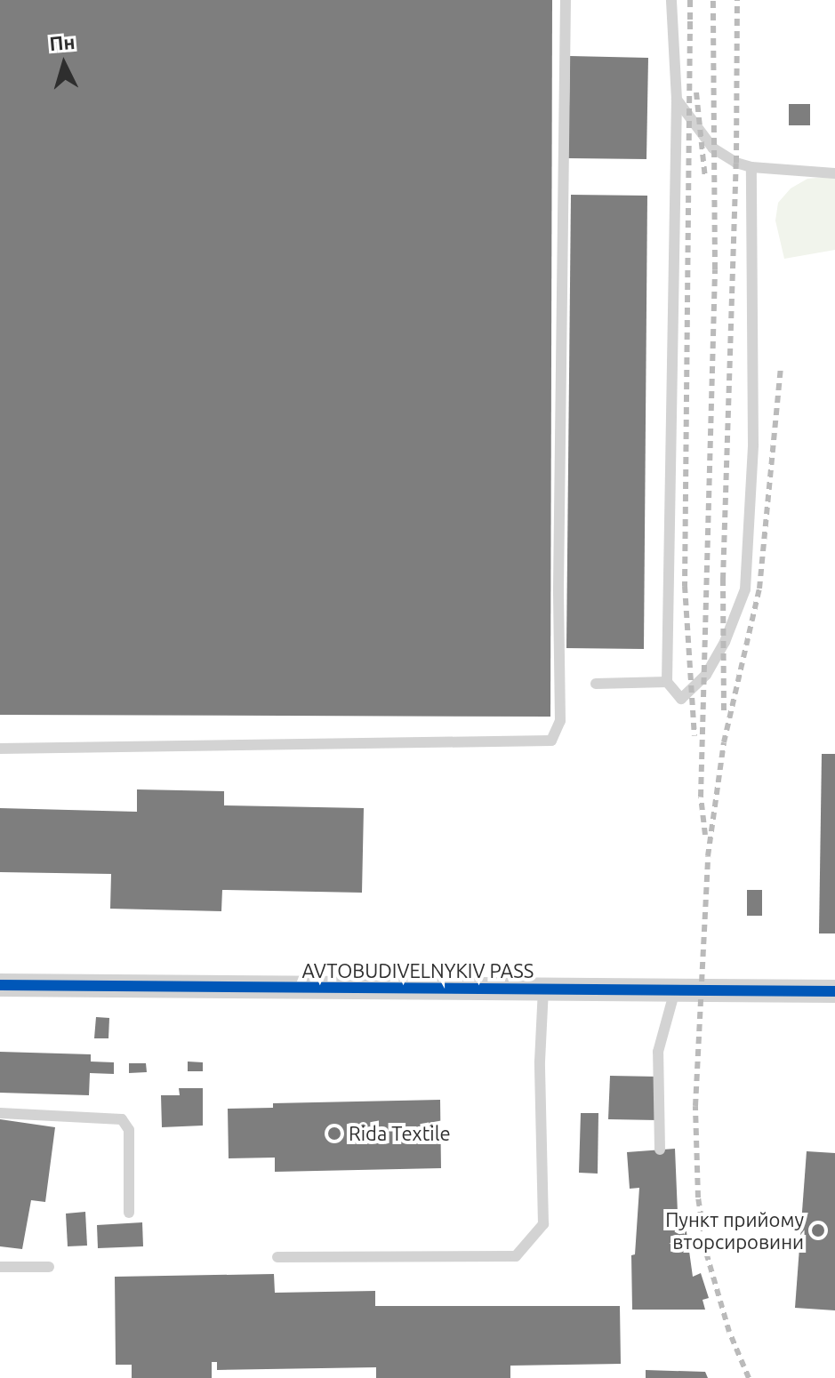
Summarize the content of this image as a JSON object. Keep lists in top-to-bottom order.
{
  "streets": {
    "street": ["AVTOBUDIVELNYKIV PASS"]
  },
  "places": ["Rida Textile", "Пункт прийому вторсировини"],
  "north": "top"
}
